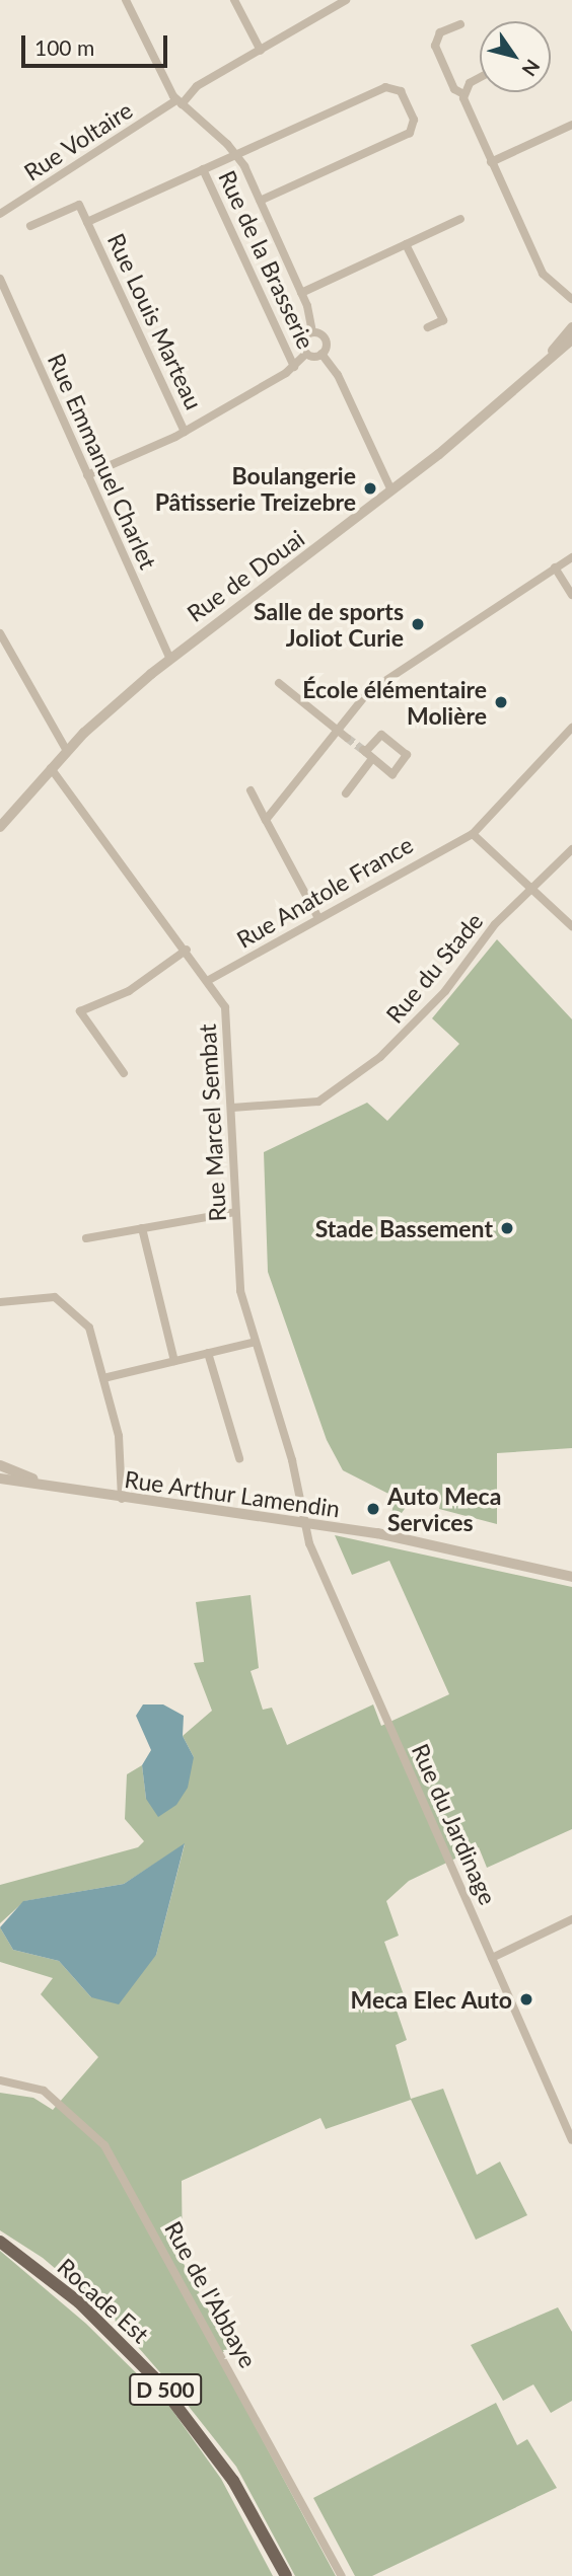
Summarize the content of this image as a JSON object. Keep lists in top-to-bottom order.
{
  "streets": {
    "main road": ["Rocade Est", "D 500"],
    "street": [
      "Rue Voltaire",
      "Rue de la Brasserie",
      "Rue Louis Marteau",
      "Rue Emmanuel Charlet",
      "Rue de Douai",
      "Rue Anatole France",
      "Rue du Stade",
      "Rue Marcel Sembat",
      "Rue Arthur Lamendin",
      "Rue du Jardinage",
      "Rue de l'Abbaye"
    ]
  },
  "crossings": [
    ["Rue de la Brasserie", "Rue Louis Marteau"],
    ["Rue Emmanuel Charlet", "Rue de Douai"],
    ["Rue de Douai", "Rue Marcel Sembat"],
    ["Rue Anatole France", "Rue Marcel Sembat"],
    ["Rue du Stade", "Rue Marcel Sembat"],
    ["Rue Marcel Sembat", "Rue Arthur Lamendin"],
    ["Rue Marcel Sembat", "Rue du Jardinage"],
    ["Rue Arthur Lamendin", "Rue du Jardinage"]
  ],
  "places": [
    "Boulangerie Pâtisserie Treizebre",
    "Salle de sports Joliot Curie",
    "École élémentaire Molière",
    "Stade Bassement",
    "Auto Meca Services",
    "Meca Elec Auto"
  ],
  "scale_bar": "100 m",
  "north": "bottom right"
}
